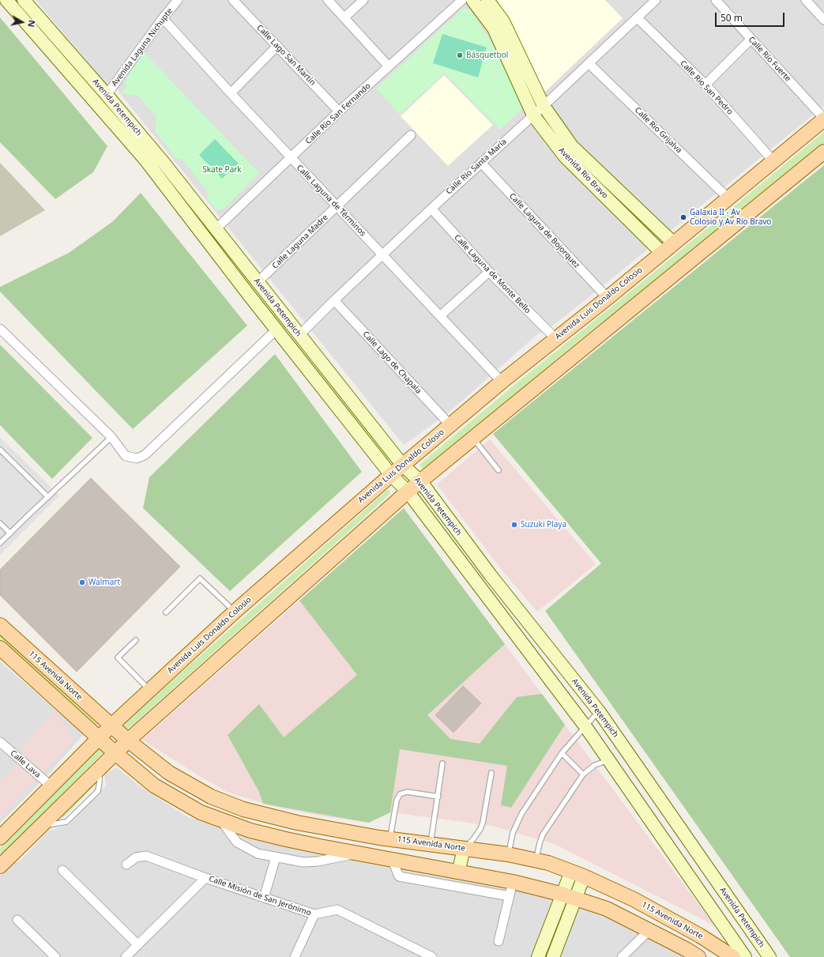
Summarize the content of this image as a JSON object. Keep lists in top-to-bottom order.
{
  "streets": {
    "main road": [
      "Avenida Petempich",
      "Avenida Río Bravo",
      "Avenida Luis Donaldo Colosio",
      "115 Avenida Norte"
    ],
    "street": [
      "Avenida Laguna Nichupte",
      "Calle Lago San Martín",
      "Calle Río Fuerte",
      "Calle Río San Pedro",
      "Calle Río San Fernando",
      "Calle Río Grijalva",
      "Calle Río Santa María",
      "Calle Laguna de Términos",
      "Calle Laguna de Bojorquez",
      "Calle Laguna Madre",
      "Calle Laguna de Monte Bello",
      "Calle Lago de Chapala",
      "Calle Lava",
      "Calle Misión de San Jerónimo"
    ]
  },
  "crossings": [
    ["Avenida Laguna Nichupte", "Avenida Petempich"],
    ["Avenida Laguna Nichupte", "Calle Laguna de Términos"],
    ["Calle Lago San Martín", "Calle Río San Fernando"],
    ["Calle Río Fuerte", "Avenida Luis Donaldo Colosio"],
    ["Calle Río San Pedro", "Calle Río Santa María"],
    ["Calle Río San Pedro", "Avenida Luis Donaldo Colosio"],
    ["Avenida Petempich", "Calle Río San Fernando"],
    ["Avenida Petempich", "Calle Río Santa María"],
    ["Avenida Petempich", "Calle Laguna Madre"],
    ["Avenida Petempich", "Avenida Luis Donaldo Colosio"],
    ["Calle Río San Fernando", "Calle Laguna de Términos"],
    ["Calle Río Grijalva", "Calle Río Santa María"],
    ["Calle Río Grijalva", "Avenida Luis Donaldo Colosio"],
    ["Calle Río Santa María", "Avenida Río Bravo"],
    ["Calle Río Santa María", "Calle Laguna de Términos"],
    ["Calle Río Santa María", "Calle Laguna de Bojorquez"],
    ["Calle Río Santa María", "Calle Laguna de Monte Bello"],
    ["Calle Río Santa María", "Calle Lago de Chapala"],
    ["Avenida Río Bravo", "Avenida Luis Donaldo Colosio"],
    ["Calle Laguna de Términos", "Calle Laguna Madre"],
    ["Calle Laguna de Términos", "Avenida Luis Donaldo Colosio"],
    ["Calle Laguna de Bojorquez", "Avenida Luis Donaldo Colosio"],
    ["Calle Laguna de Monte Bello", "Avenida Luis Donaldo Colosio"],
    ["Avenida Luis Donaldo Colosio", "Calle Lago de Chapala"],
    ["Avenida Luis Donaldo Colosio", "115 Avenida Norte"],
    ["Avenida Luis Donaldo Colosio", "Calle Lava"]
  ],
  "parks": ["Skate Park"],
  "places": [
    "Básquetbol",
    "Galaxia II - Av Colosio y Av Río Bravo",
    "Suzuki Playa",
    "Walmart"
  ],
  "scale_bar": "50 m",
  "north": "right"
}
